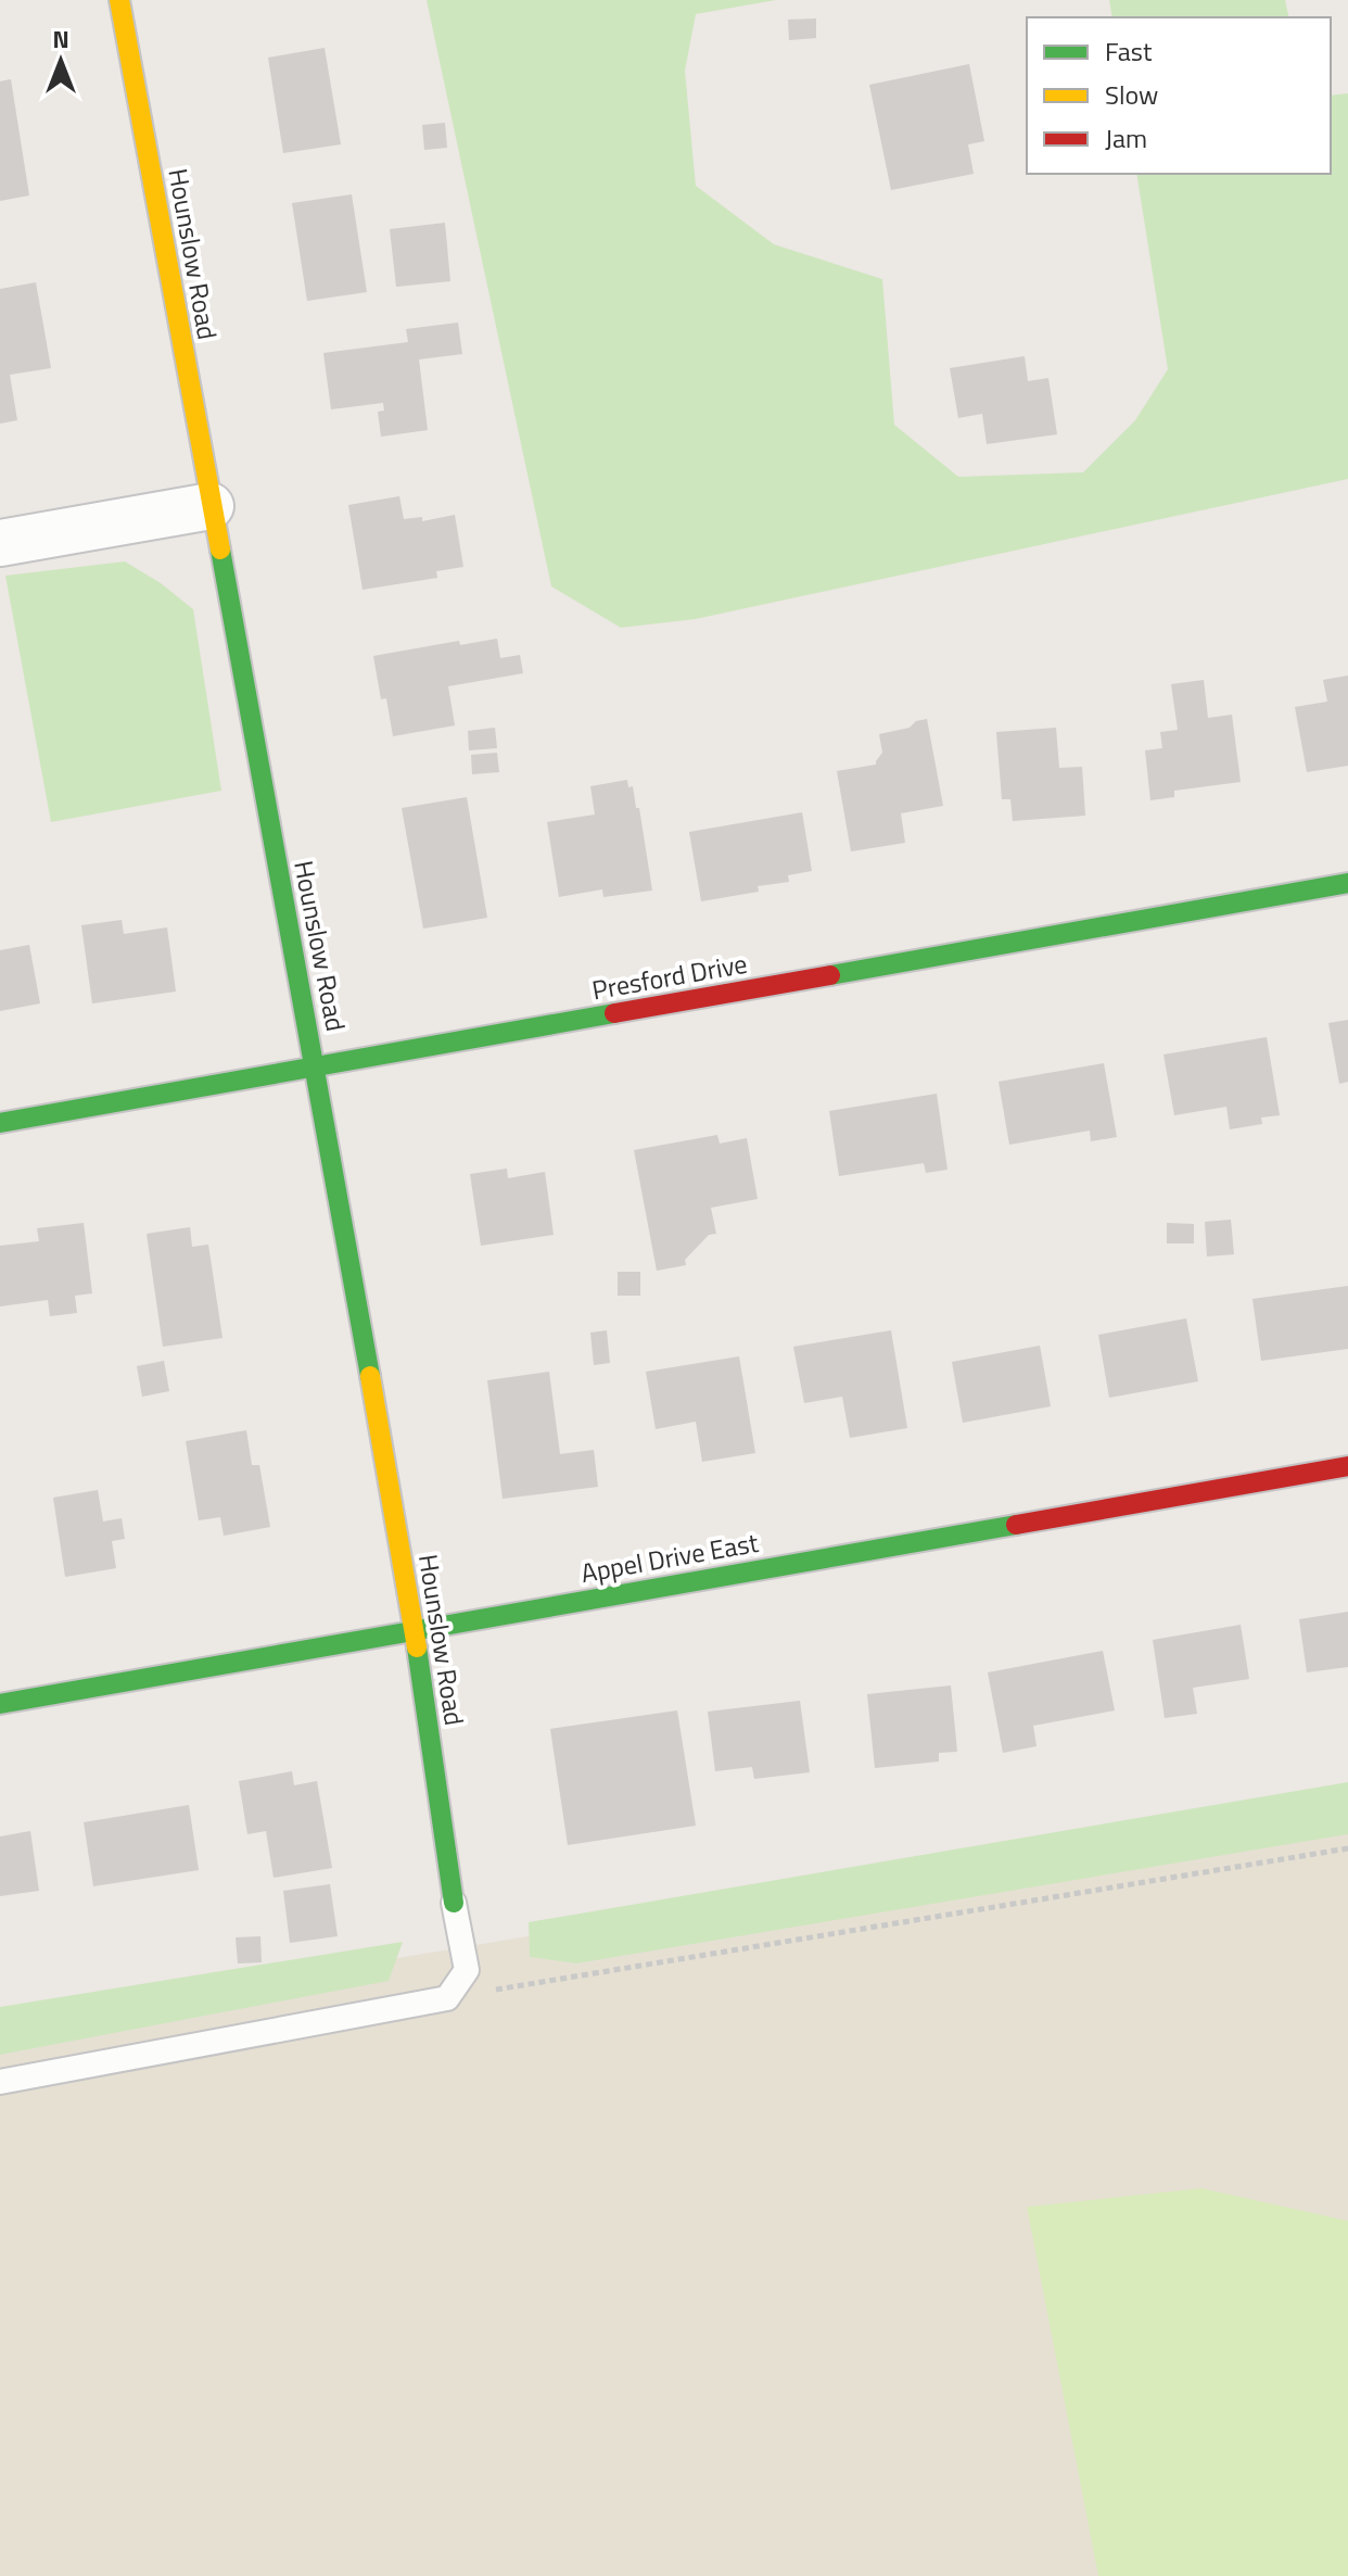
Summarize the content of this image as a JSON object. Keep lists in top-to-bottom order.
{
  "streets": {
    "street": ["Hounslow Road", "Presford Drive", "Appel Drive East"]
  },
  "crossings": [
    ["Hounslow Road", "Presford Drive"],
    ["Hounslow Road", "Appel Drive East"]
  ],
  "legend": ["Fast", "Slow", "Jam"],
  "north": "top"
}
